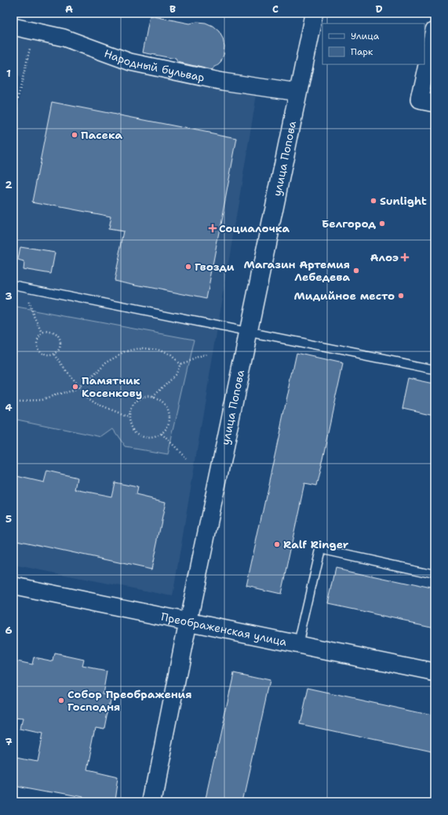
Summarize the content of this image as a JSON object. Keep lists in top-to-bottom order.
{
  "streets": {
    "main road": ["улица Попова", "Преображенская улица"],
    "street": ["Народный бульвар"]
  },
  "crossings": [
    ["Народный бульвар", "улица Попова"],
    ["улица Попова", "Преображенская улица"]
  ],
  "places": {
    "other": [
      "Пасека",
      "Sunlight",
      "Белгород",
      "Гвозди",
      "Магазин Артемия Лебедева",
      "Мидийное место",
      "Памятник Косенкову",
      "Ralf Ringer",
      "Собор Преображения Господня"
    ],
    "health": ["Социалочка", "Алоэ"]
  },
  "legend": ["Улица", "Парк"],
  "grid": {
    "columns": [
      "A",
      "B",
      "C",
      "D"
    ],
    "rows": [
      "1",
      "2",
      "3",
      "4",
      "5",
      "6",
      "7"
    ]
  }
}
